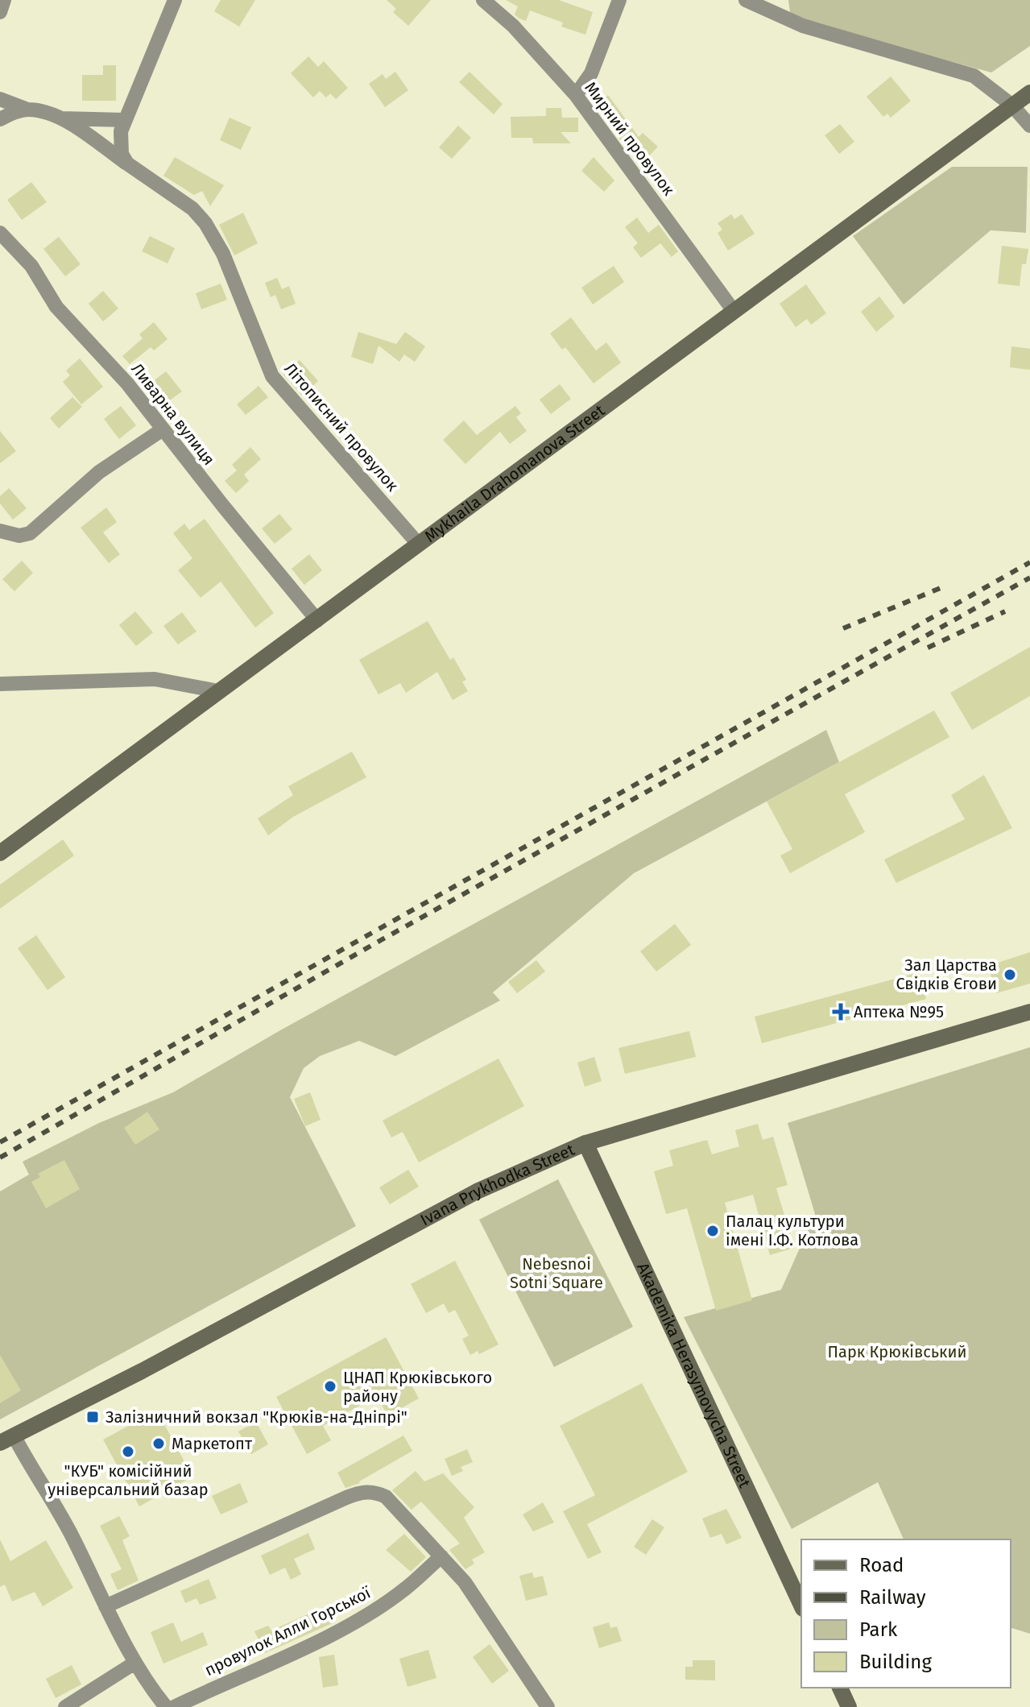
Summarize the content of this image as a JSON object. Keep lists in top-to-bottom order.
{
  "streets": {
    "main road": ["Mykhaila Drahomanova Street", "Ivana Prykhodka Street", "Akademika Herasymovycha Street"],
    "street": [
      "Мирний провулок",
      "Ливарна вулиця",
      "Літописний провулок",
      "провулок Алли Горської"
    ]
  },
  "crossings": [
    ["Мирний провулок", "Mykhaila Drahomanova Street"],
    ["Ливарна вулиця", "Mykhaila Drahomanova Street"],
    ["Літописний провулок", "Mykhaila Drahomanova Street"],
    ["Ivana Prykhodka Street", "Akademika Herasymovycha Street"]
  ],
  "parks": ["Nebesnoi Sotni Square", "Парк Крюківський"],
  "places": {
    "other": [
      "Зал Царства Свідків Єгови",
      "Палац культури імені І.Ф. Котлова",
      "ЦНАП Крюківського району",
      "Маркетопт",
      "\"КУБ\" комісійний універсальний базар"
    ],
    "health": ["Аптека №95"],
    "transit": ["Залізничний вокзал \"Крюкiв-на-Днiпрi\""]
  },
  "legend": [
    "Road",
    "Railway",
    "Park",
    "Building"
  ]
}
